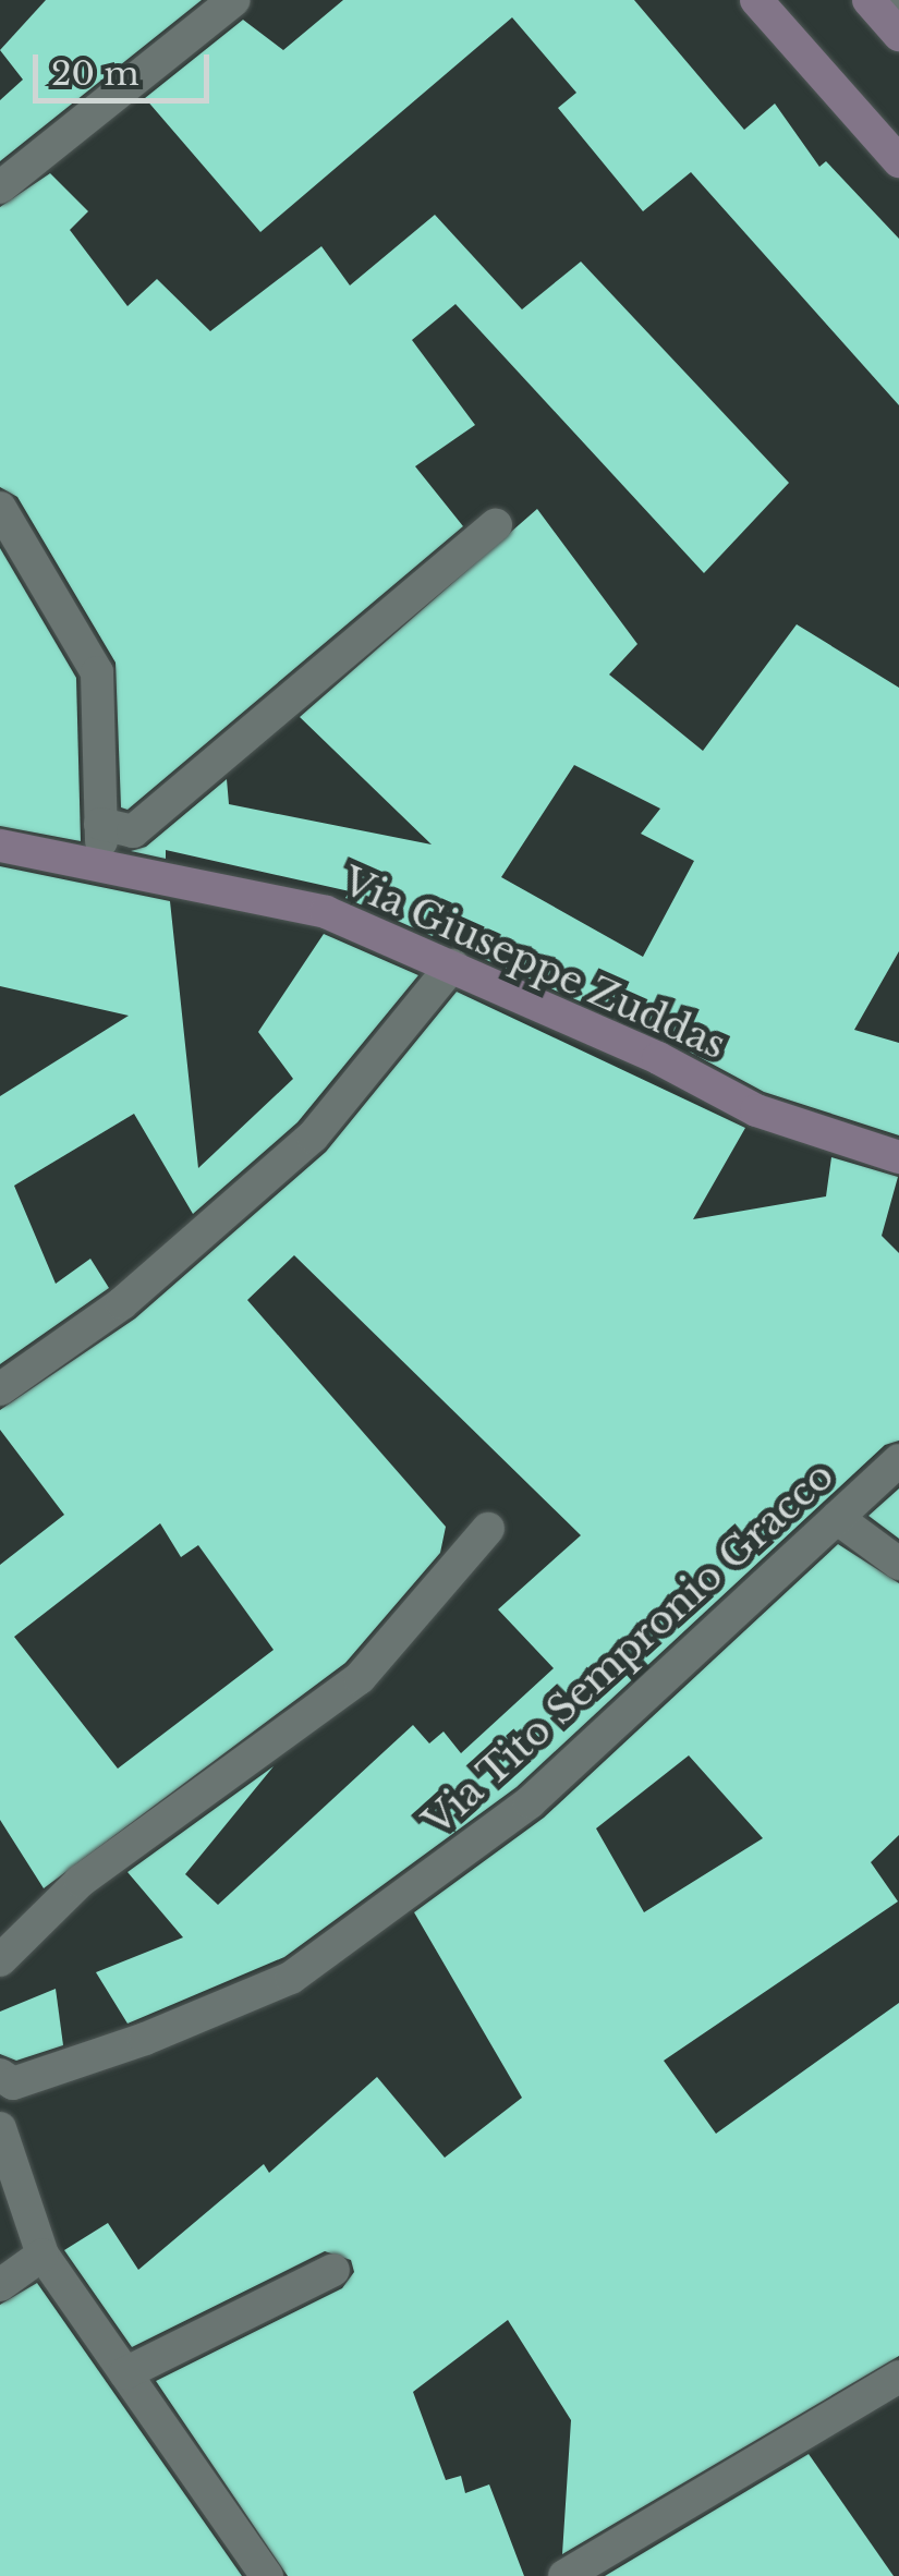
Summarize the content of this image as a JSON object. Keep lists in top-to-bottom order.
{
  "streets": {
    "street": ["Via Giuseppe Zuddas", "Via Tito Sempronio Gracco"]
  },
  "scale_bar": "20 m"
}
